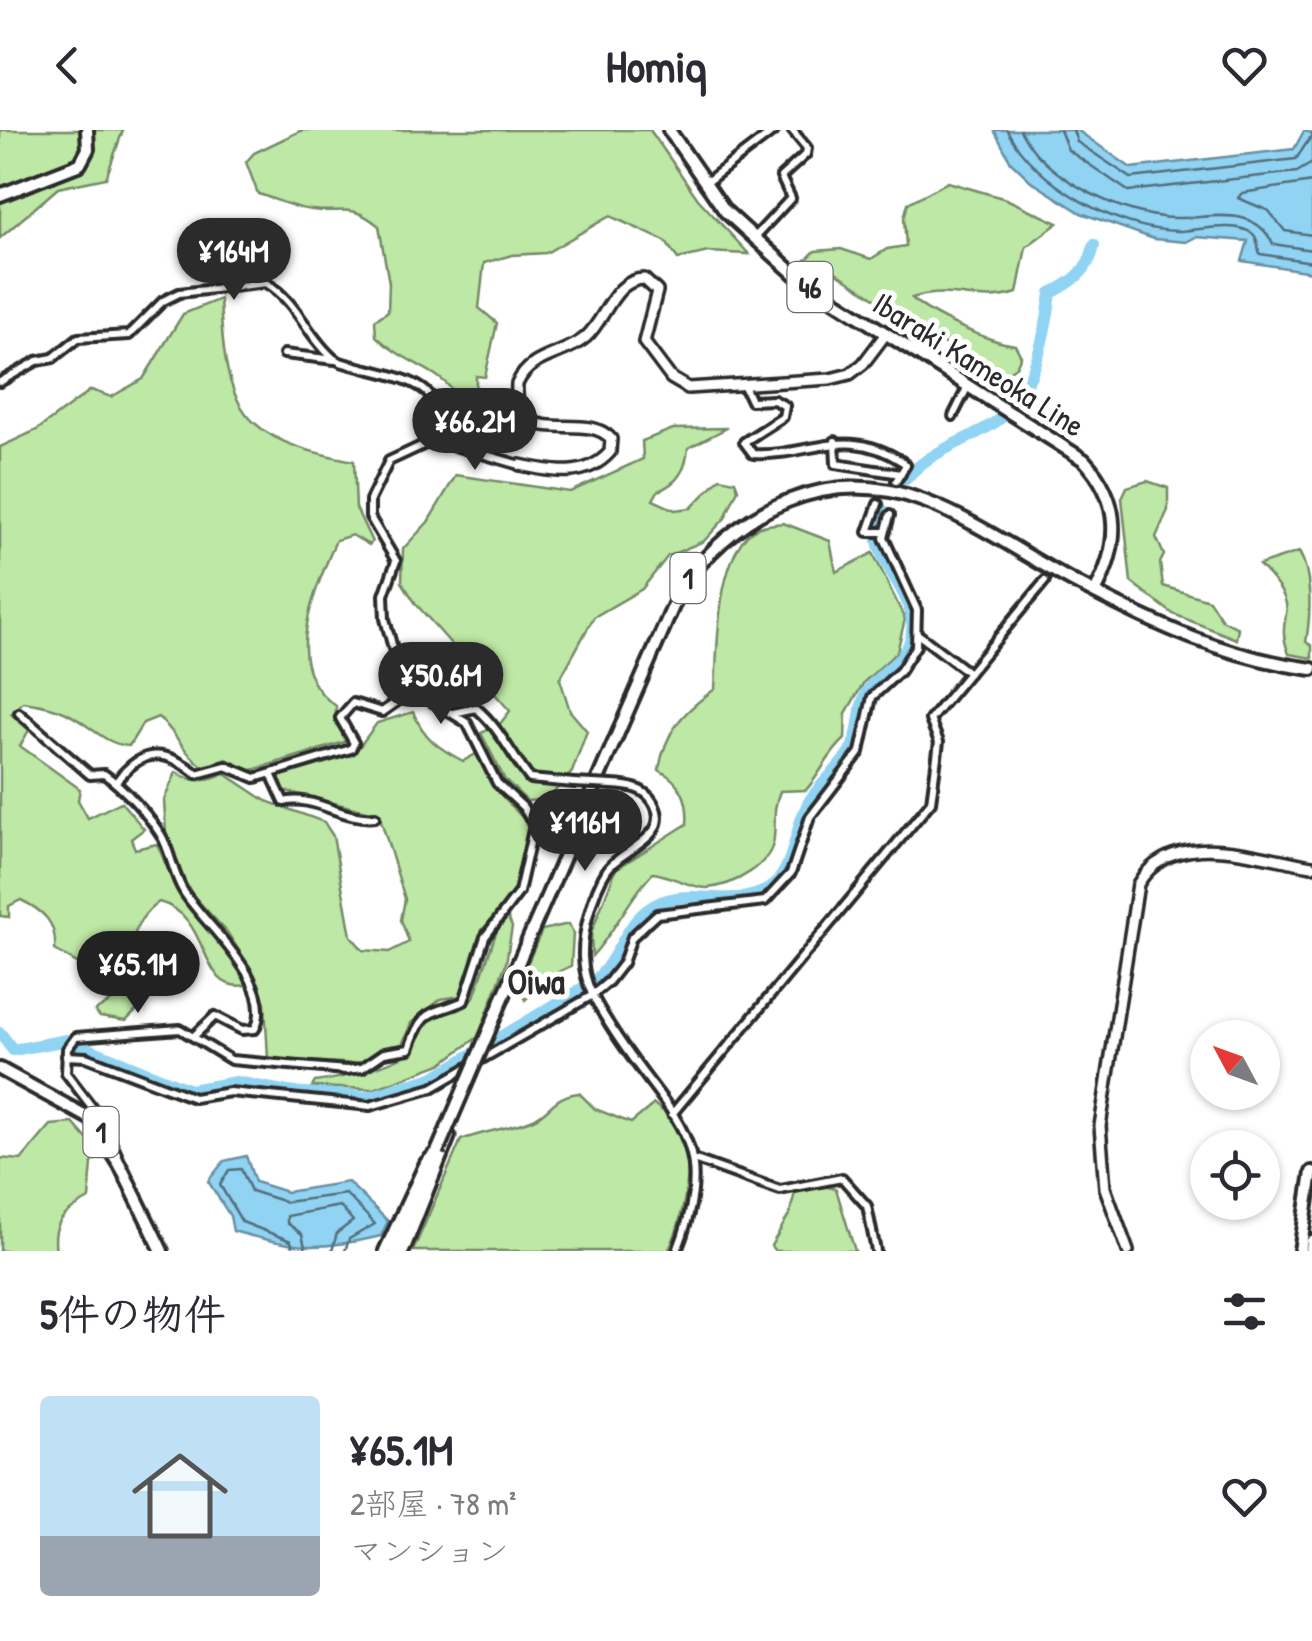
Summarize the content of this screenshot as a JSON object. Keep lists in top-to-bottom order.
{
  "streets": {
    "main road": ["46", "Ibaraki Kameoka Line", "1"]
  },
  "crossings": [
    ["Ibaraki Kameoka Line", "1"]
  ],
  "districts": ["Oiwa"],
  "north": "top left",
  "page": {
    "header": "Homiq",
    "price": [
      "¥164M",
      "¥66.2M",
      "¥50.6M",
      "¥116M",
      "¥65.1M"
    ],
    "heading": "5件の物件",
    "list": [
      {
        "name": "¥65.1M",
        "note": "2部屋 · 78 m² · マンション"
      }
    ]
  }
}
